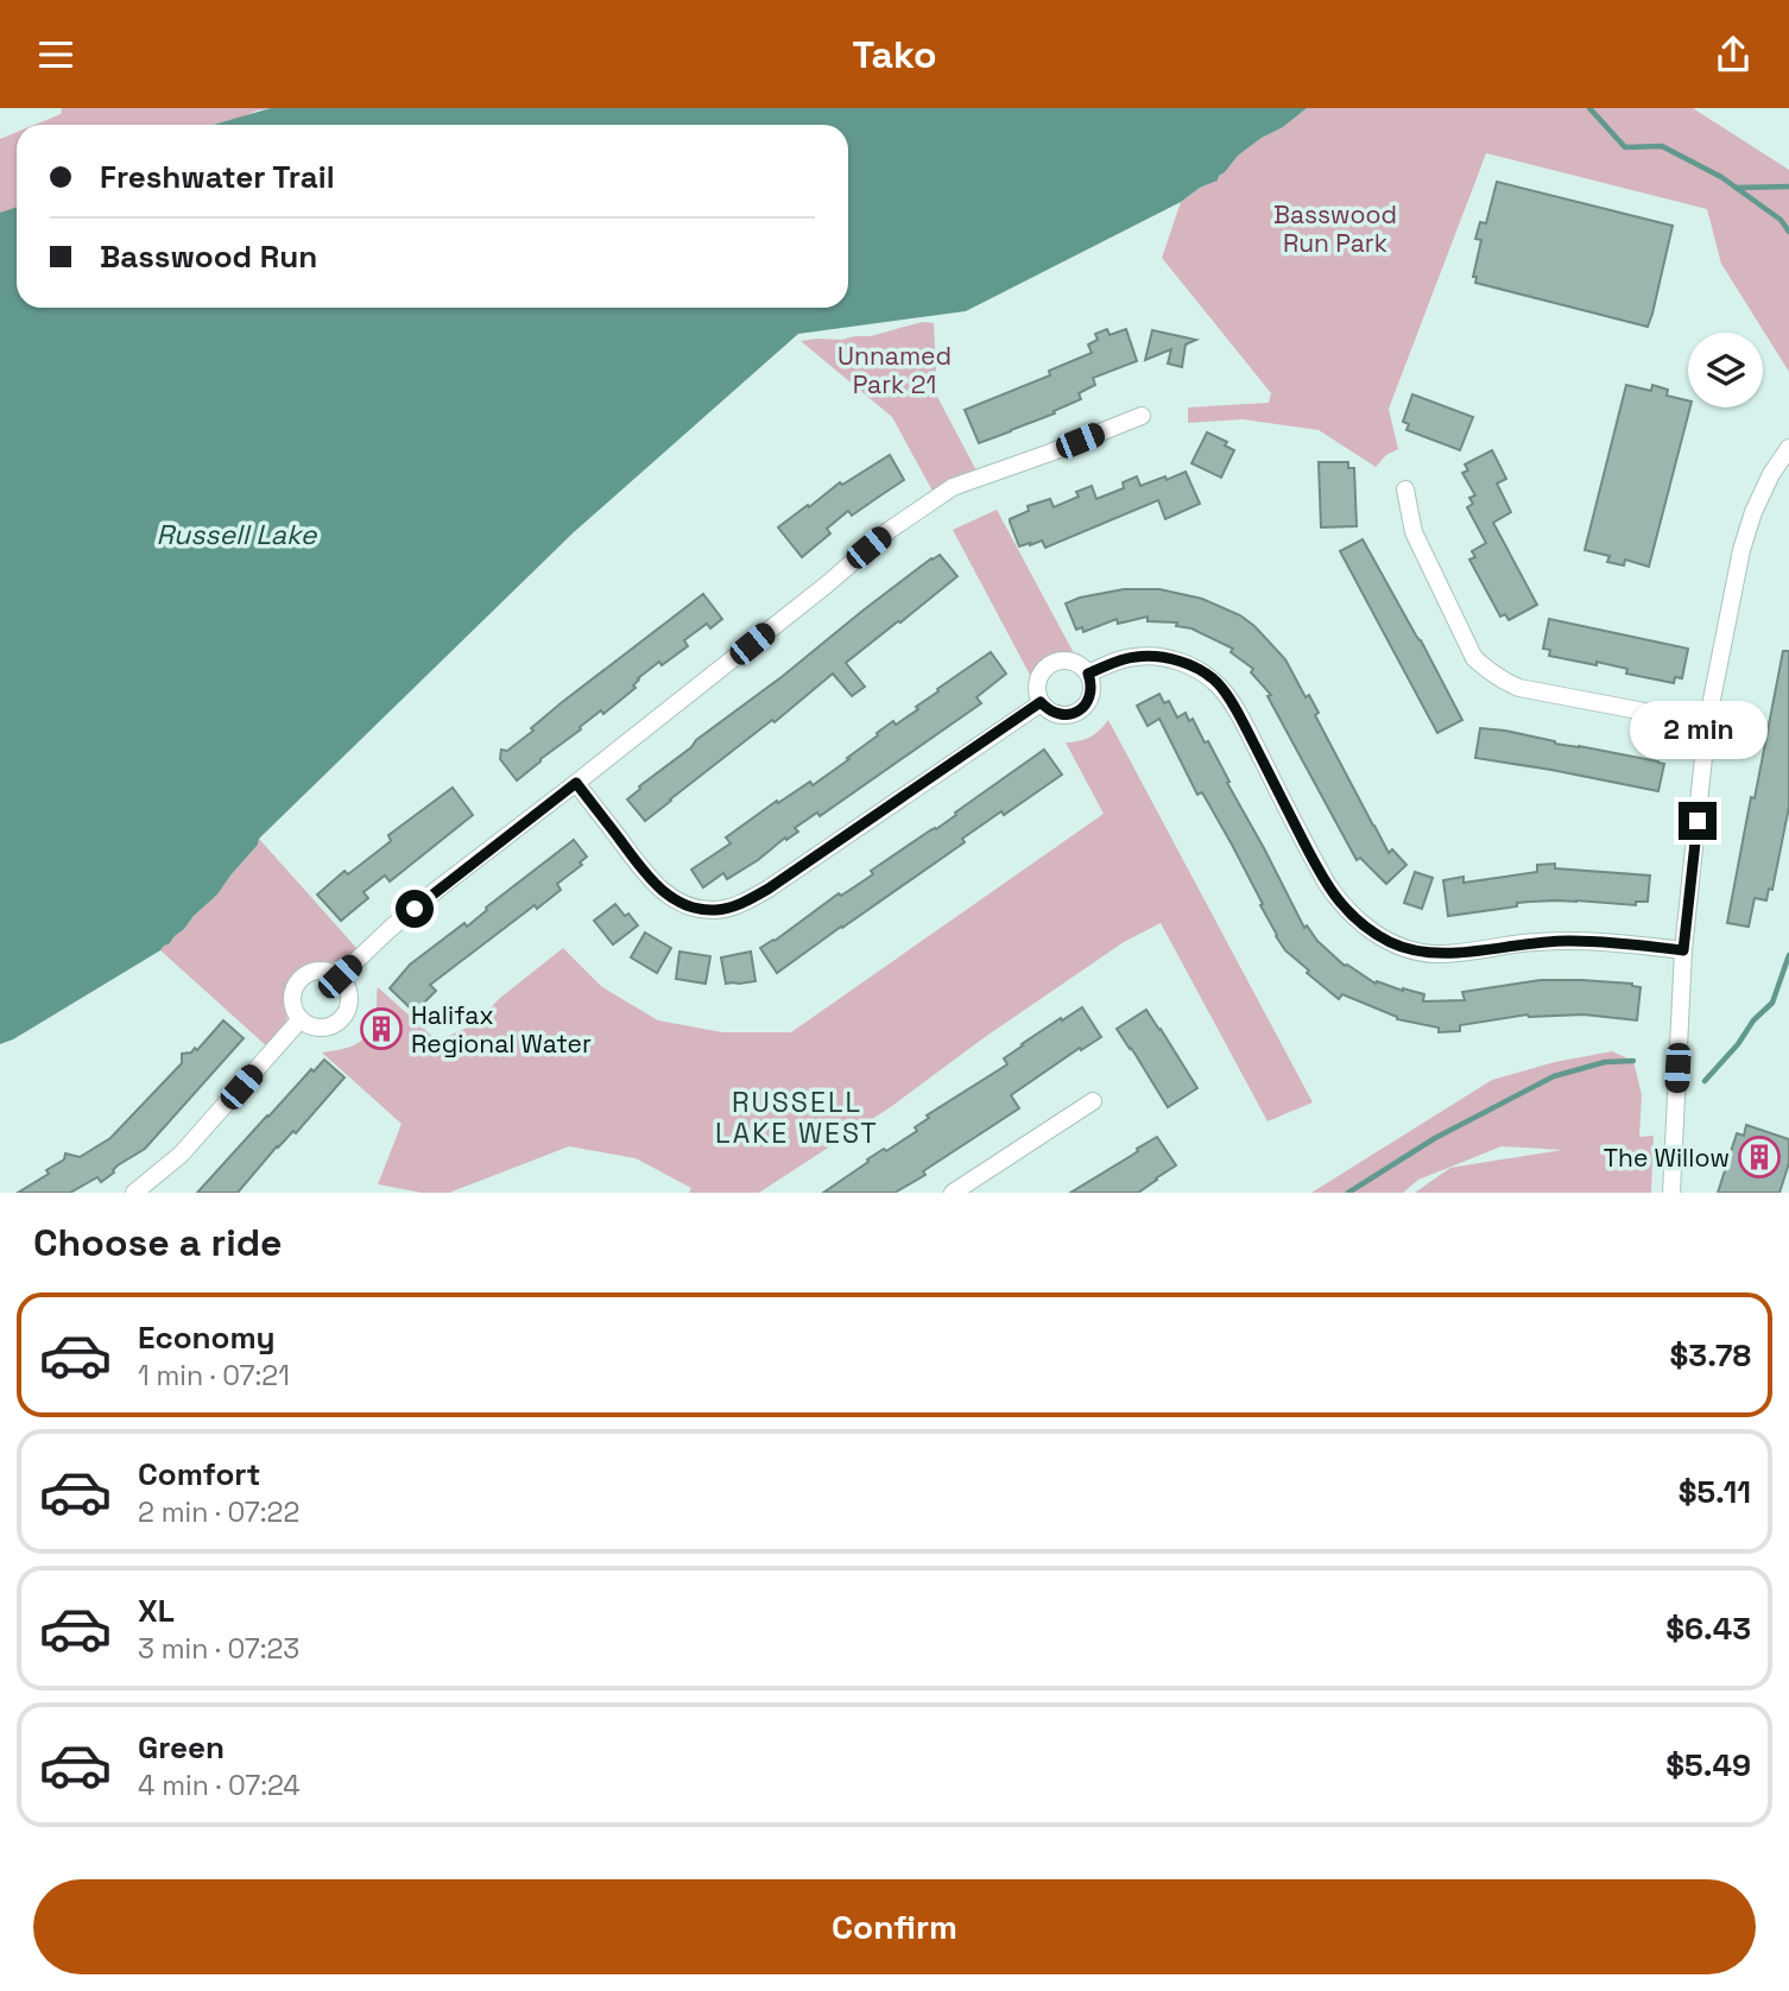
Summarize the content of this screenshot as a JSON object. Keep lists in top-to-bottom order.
{
  "districts": ["RUSSELL LAKE WEST"],
  "water": ["Russell Lake"],
  "parks": ["Basswood Run Park", "Unnamed Park 21"],
  "places": {
    "building": ["Halifax Regional Water", "The Willow"]
  },
  "page": {
    "header": "Tako",
    "banner": ["Freshwater Trail", "Basswood Run"],
    "bubble": "2 min",
    "heading": "Choose a ride",
    "list": [
      {
        "name": "Economy",
        "note": "1 min · 07:21",
        "value": "$3.78"
      },
      {
        "name": "Comfort",
        "note": "2 min · 07:22",
        "value": "$5.11"
      },
      {
        "name": "XL",
        "note": "3 min · 07:23",
        "value": "$6.43"
      },
      {
        "name": "Green",
        "note": "4 min · 07:24",
        "value": "$5.49"
      }
    ],
    "buttons": "Confirm"
  }
}
